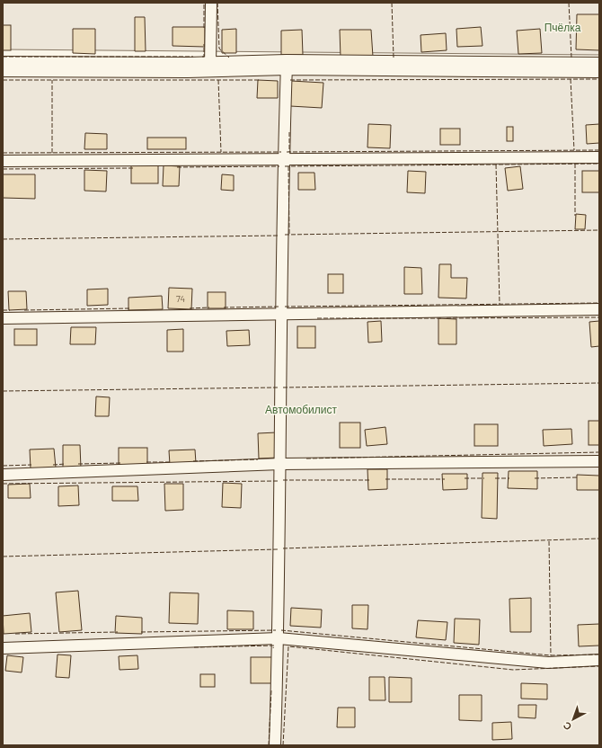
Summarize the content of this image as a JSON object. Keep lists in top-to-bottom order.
{
  "parks": ["Пчёлка", "Автомобилист"],
  "house_numbers": ["74"],
  "north": "bottom left"
}
